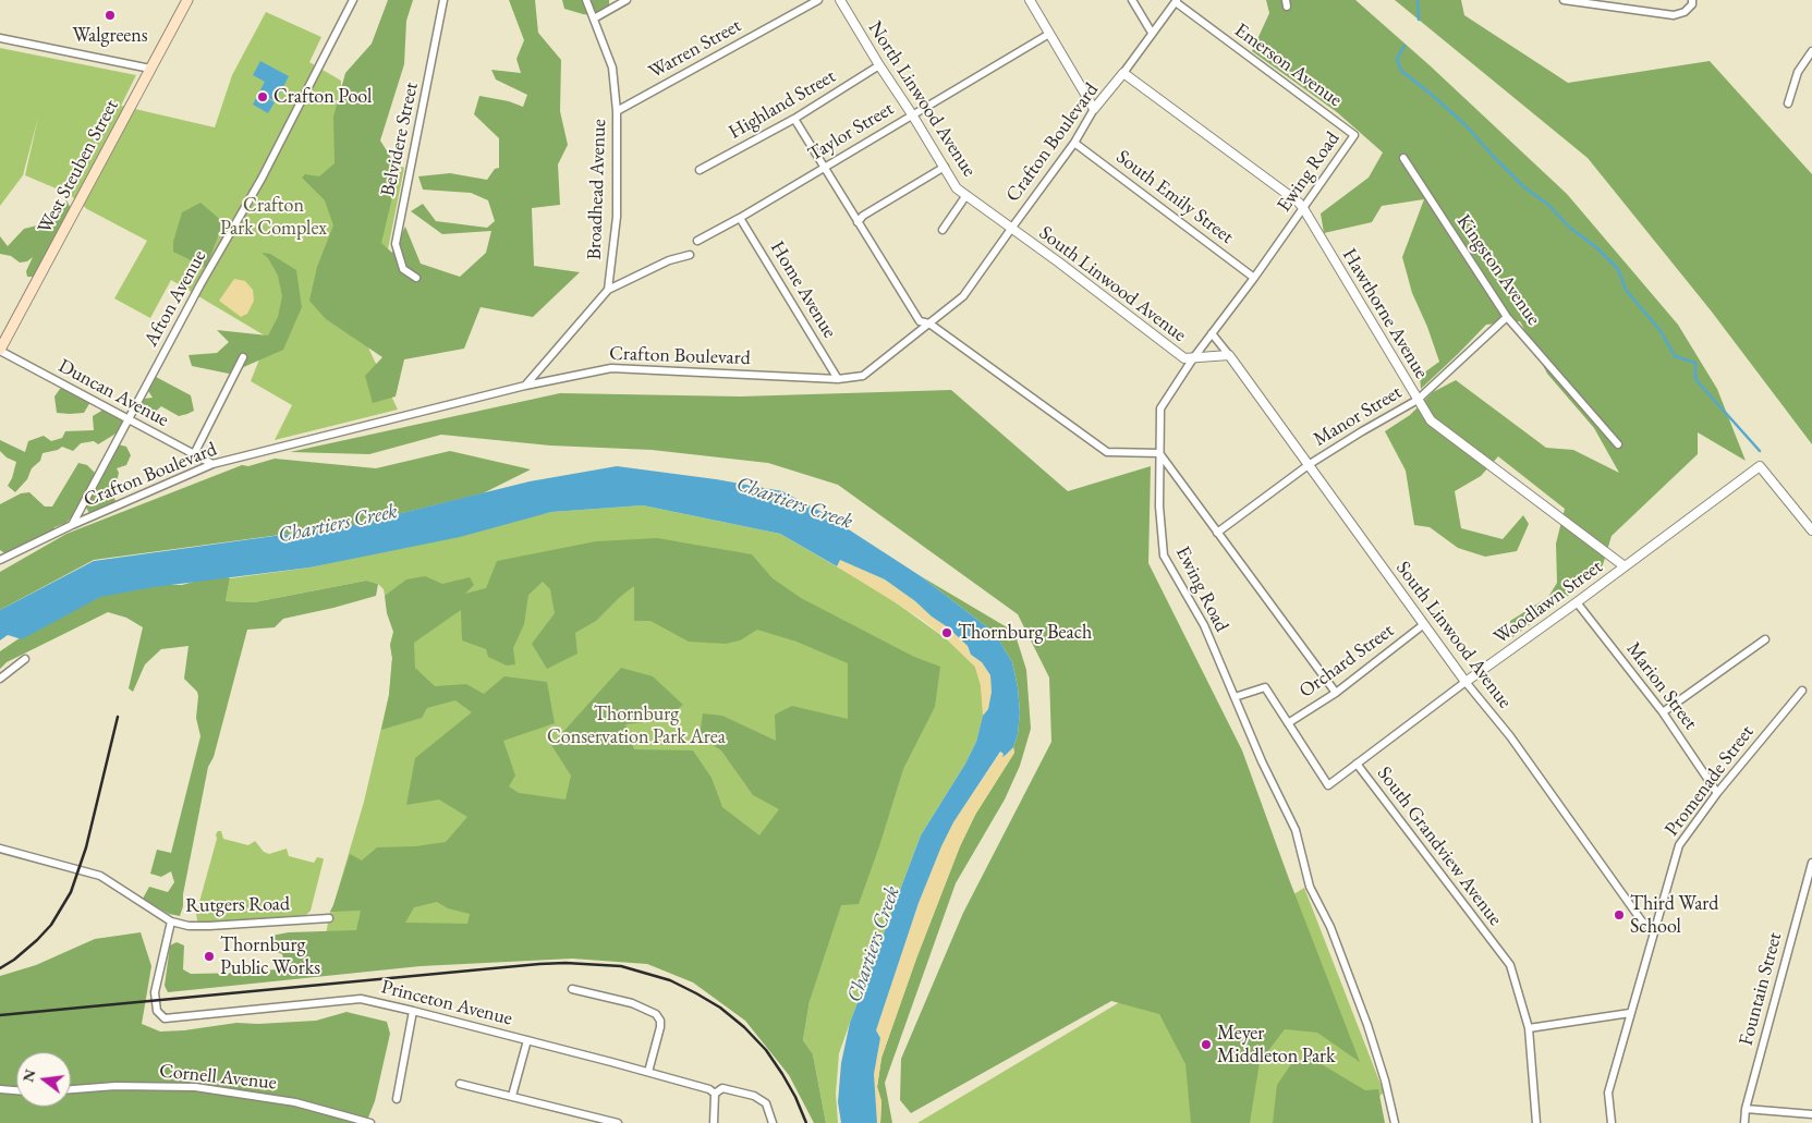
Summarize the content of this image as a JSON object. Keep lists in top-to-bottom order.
{
  "streets": {
    "main road": ["West Steuben Street"],
    "street": [
      "Warren Street",
      "Emerson Avenue",
      "North Linwood Avenue",
      "Highland Street",
      "Taylor Street",
      "Belvidere Street",
      "Crafton Boulevard",
      "Ewing Road",
      "Broadhead Avenue",
      "South Emily Street",
      "Kingston Avenue",
      "South Linwood Avenue",
      "Home Avenue",
      "Afton Avenue",
      "Hawthorne Avenue",
      "Duncan Avenue",
      "Manor Street",
      "Woodlawn Street",
      "Orchard Street",
      "Marion Street",
      "Promenade Street",
      "South Grandview Avenue",
      "Rutgers Road",
      "Fountain Street",
      "Princeton Avenue",
      "Cornell Avenue"
    ]
  },
  "crossings": [
    ["Warren Street", "Broadhead Avenue"],
    ["Emerson Avenue", "Crafton Boulevard"],
    ["Emerson Avenue", "Ewing Road"],
    ["North Linwood Avenue", "Highland Street"],
    ["North Linwood Avenue", "Taylor Street"],
    ["North Linwood Avenue", "Crafton Boulevard"],
    ["North Linwood Avenue", "South Linwood Avenue"],
    ["Taylor Street", "Home Avenue"],
    ["Crafton Boulevard", "South Emily Street"],
    ["Crafton Boulevard", "South Linwood Avenue"],
    ["Crafton Boulevard", "Home Avenue"],
    ["Crafton Boulevard", "Afton Avenue"],
    ["Crafton Boulevard", "Hawthorne Avenue"],
    ["Crafton Boulevard", "Duncan Avenue"],
    ["West Steuben Street", "Duncan Avenue"],
    ["Ewing Road", "South Emily Street"],
    ["Ewing Road", "South Linwood Avenue"],
    ["Ewing Road", "Hawthorne Avenue"],
    ["Ewing Road", "South Grandview Avenue"],
    ["Kingston Avenue", "Manor Street"],
    ["South Linwood Avenue", "Manor Street"],
    ["South Linwood Avenue", "Woodlawn Street"],
    ["South Linwood Avenue", "Orchard Street"],
    ["South Linwood Avenue", "Promenade Street"],
    ["Afton Avenue", "Duncan Avenue"],
    ["Hawthorne Avenue", "Manor Street"],
    ["Hawthorne Avenue", "Woodlawn Street"],
    ["Woodlawn Street", "Marion Street"],
    ["Woodlawn Street", "South Grandview Avenue"],
    ["Orchard Street", "South Grandview Avenue"],
    ["Marion Street", "Promenade Street"],
    ["Rutgers Road", "Princeton Avenue"]
  ],
  "water": ["Chartiers Creek"],
  "parks": ["Crafton Park Complex", "Thornburg Conservation Park Area"],
  "places": [
    "Walgreens",
    "Crafton Pool",
    "Thornburg Beach",
    "Third Ward School",
    "Thornburg Public Works",
    "Meyer Middleton Park"
  ],
  "north": "left"
}
